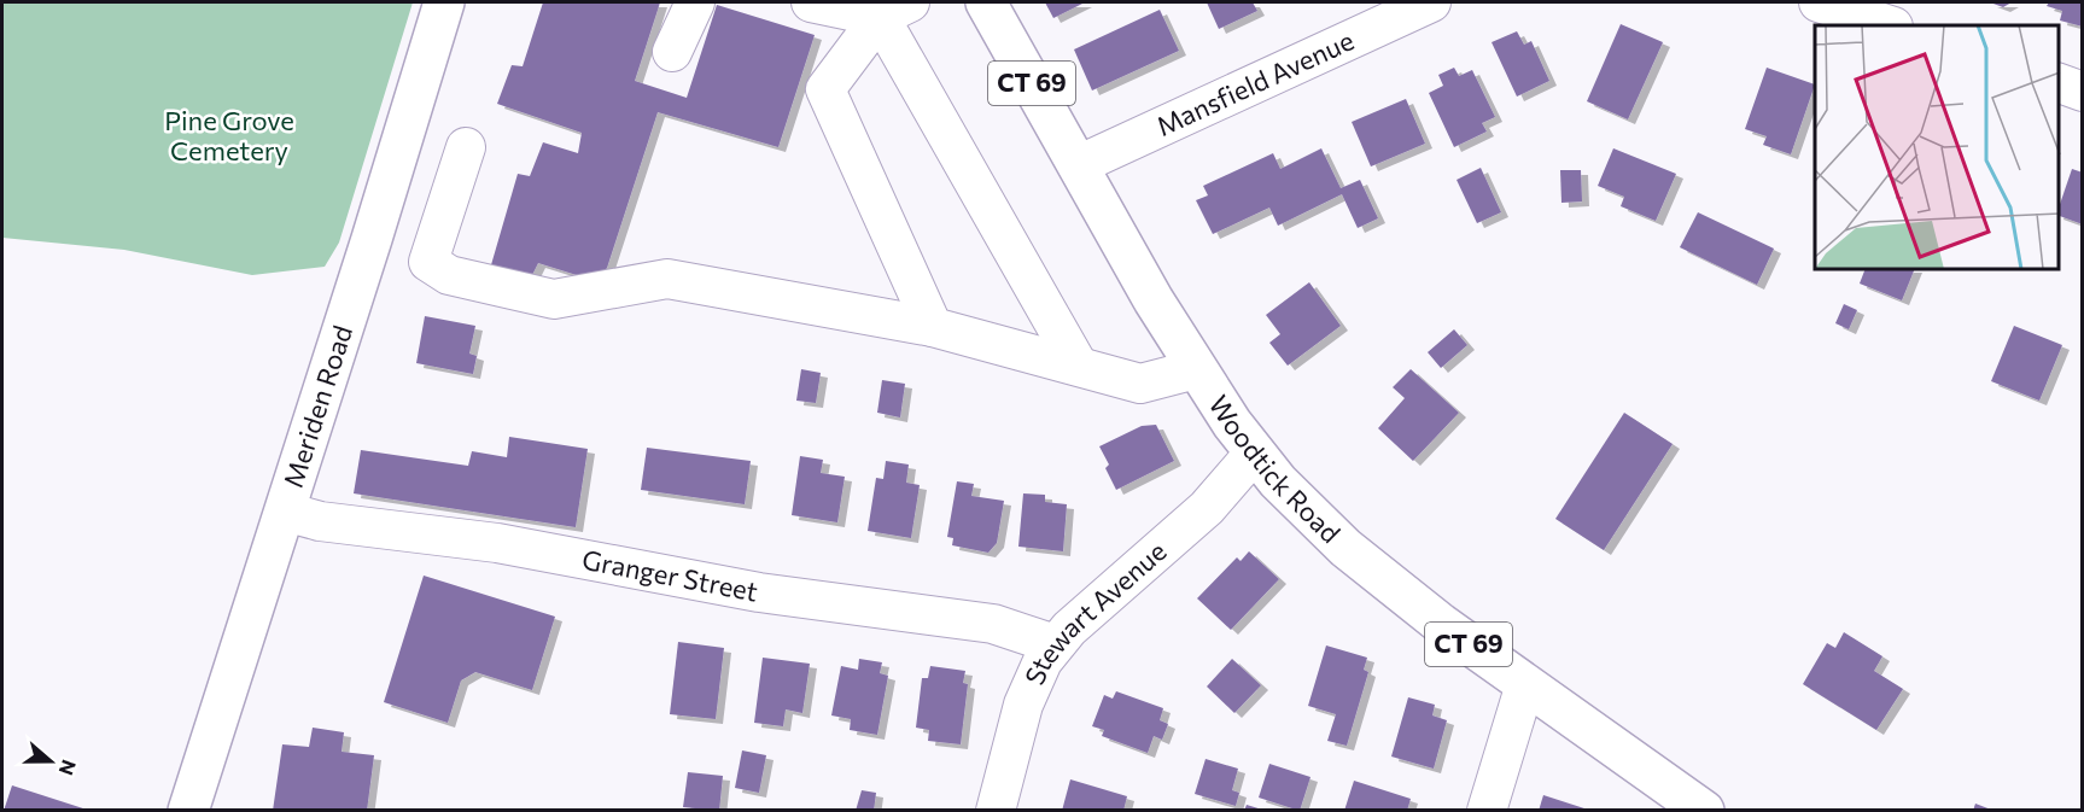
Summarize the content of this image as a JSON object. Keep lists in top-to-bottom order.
{
  "streets": {
    "main road": ["CT 69", "Meriden Road", "Woodtick Road"],
    "street": ["Mansfield Avenue", "Granger Street", "Stewart Avenue"]
  },
  "crossings": [
    ["Mansfield Avenue", "Woodtick Road"],
    ["Meriden Road", "Granger Street"],
    ["Woodtick Road", "Stewart Avenue"],
    ["Granger Street", "Stewart Avenue"]
  ],
  "parks": ["Pine Grove Cemetery"],
  "north": "right"
}
